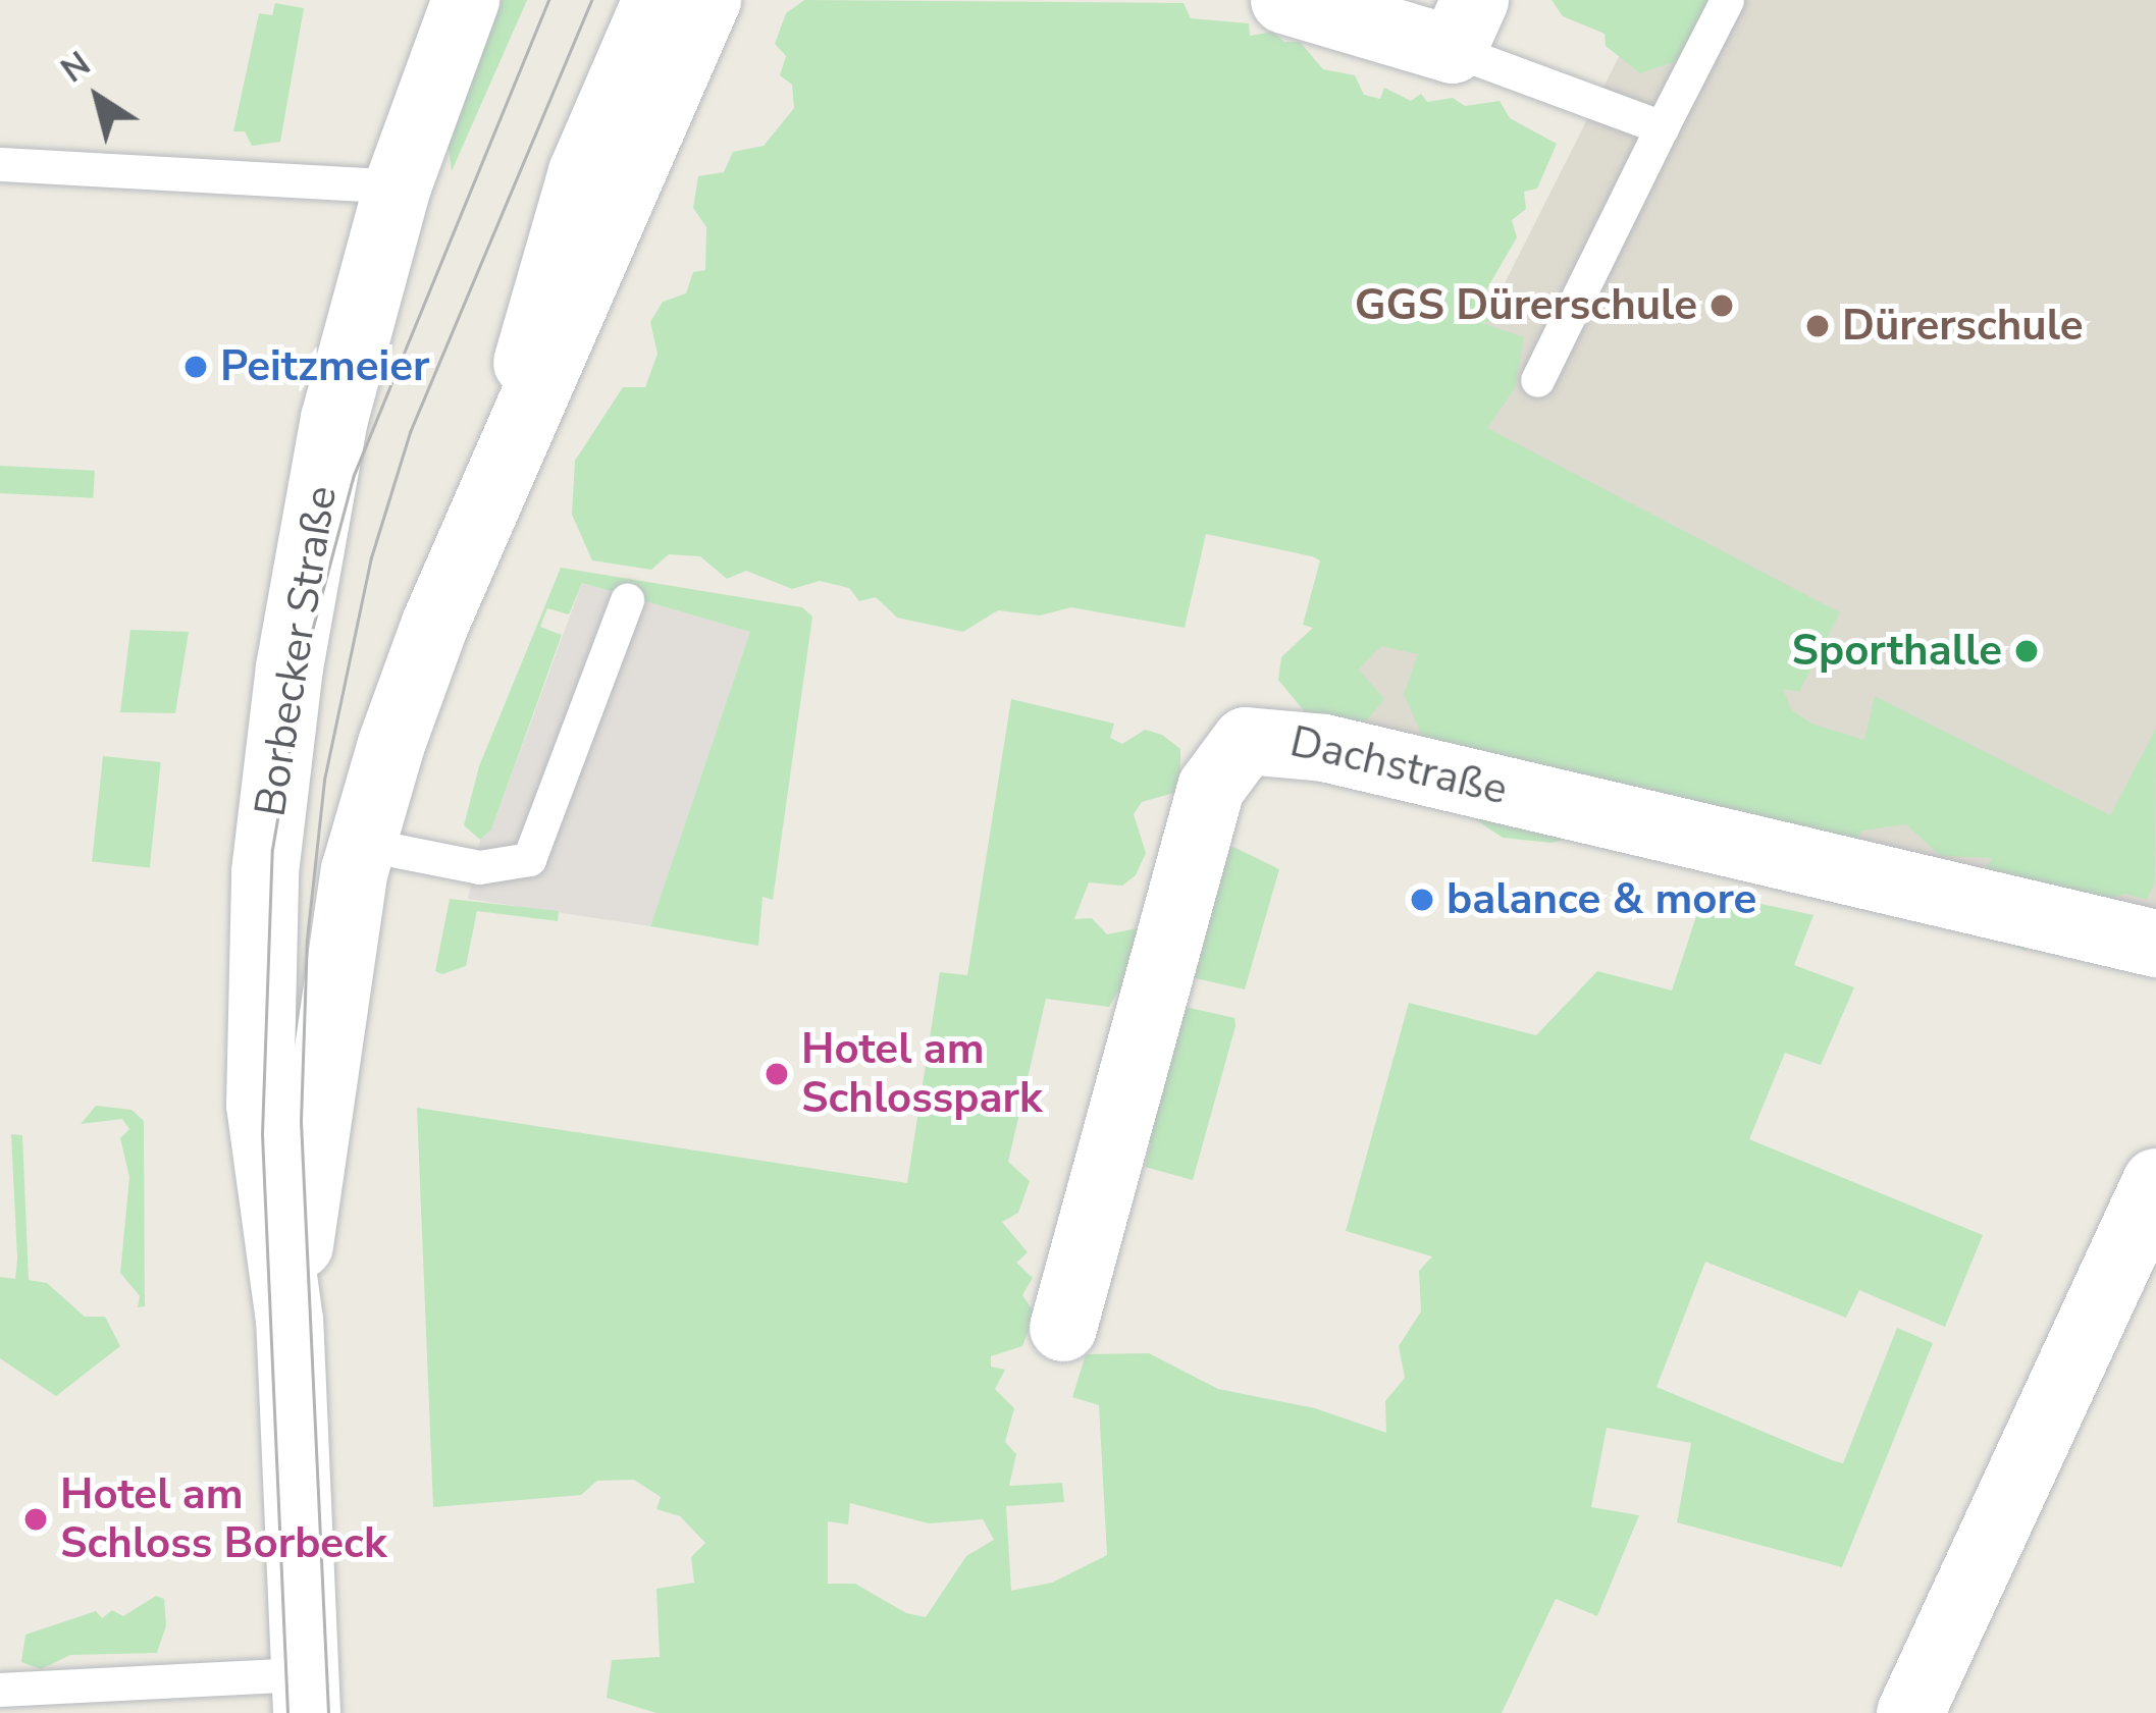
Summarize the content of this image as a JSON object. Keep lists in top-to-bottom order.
{
  "streets": {
    "street": ["Borbecker Straße", "Dachstraße"]
  },
  "places": [
    "GGS Dürerschule",
    "Dürerschule",
    "Peitzmeier",
    "Sporthalle",
    "balance & more",
    "Hotel am Schlosspark",
    "Hotel am Schloss Borbeck"
  ],
  "north": "top left"
}
